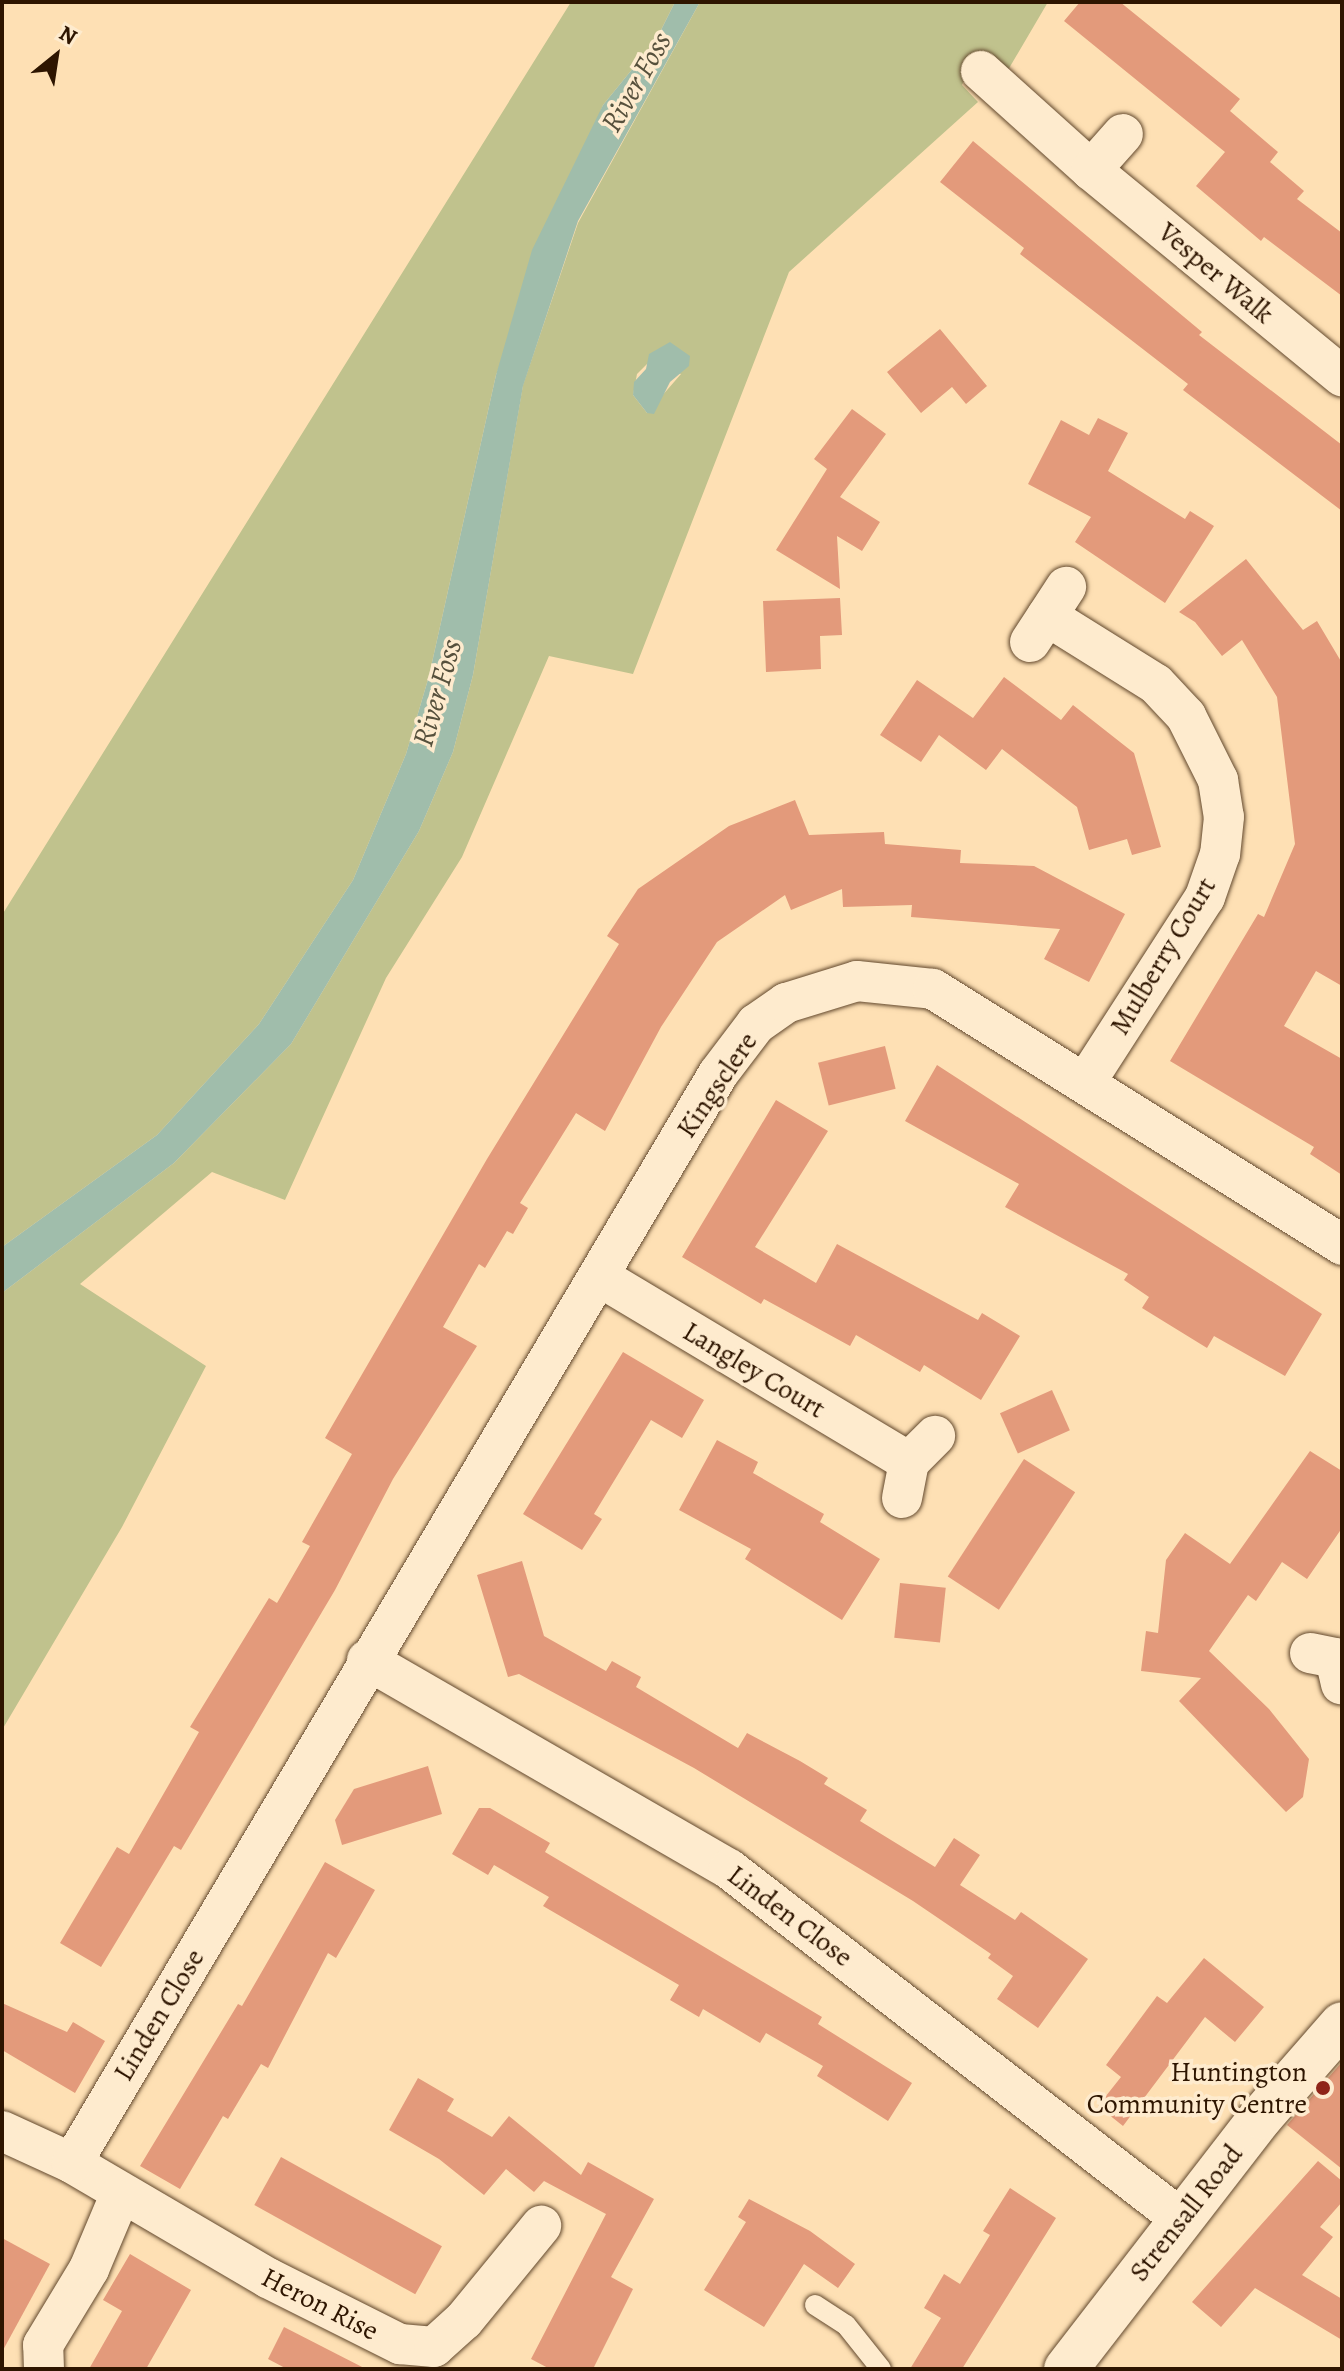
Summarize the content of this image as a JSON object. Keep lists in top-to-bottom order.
{
  "streets": {
    "street": [
      "Vesper Walk",
      "Mulberry Court",
      "Kingsclere",
      "Langley Court",
      "Linden Close",
      "Strensall Road",
      "Heron Rise"
    ]
  },
  "crossings": [
    ["Mulberry Court", "Kingsclere"],
    ["Kingsclere", "Langley Court"],
    ["Kingsclere", "Linden Close"],
    ["Linden Close", "Strensall Road"],
    ["Linden Close", "Heron Rise"]
  ],
  "water": ["River Foss"],
  "places": ["Huntington Community Centre"],
  "north": "top right"
}
